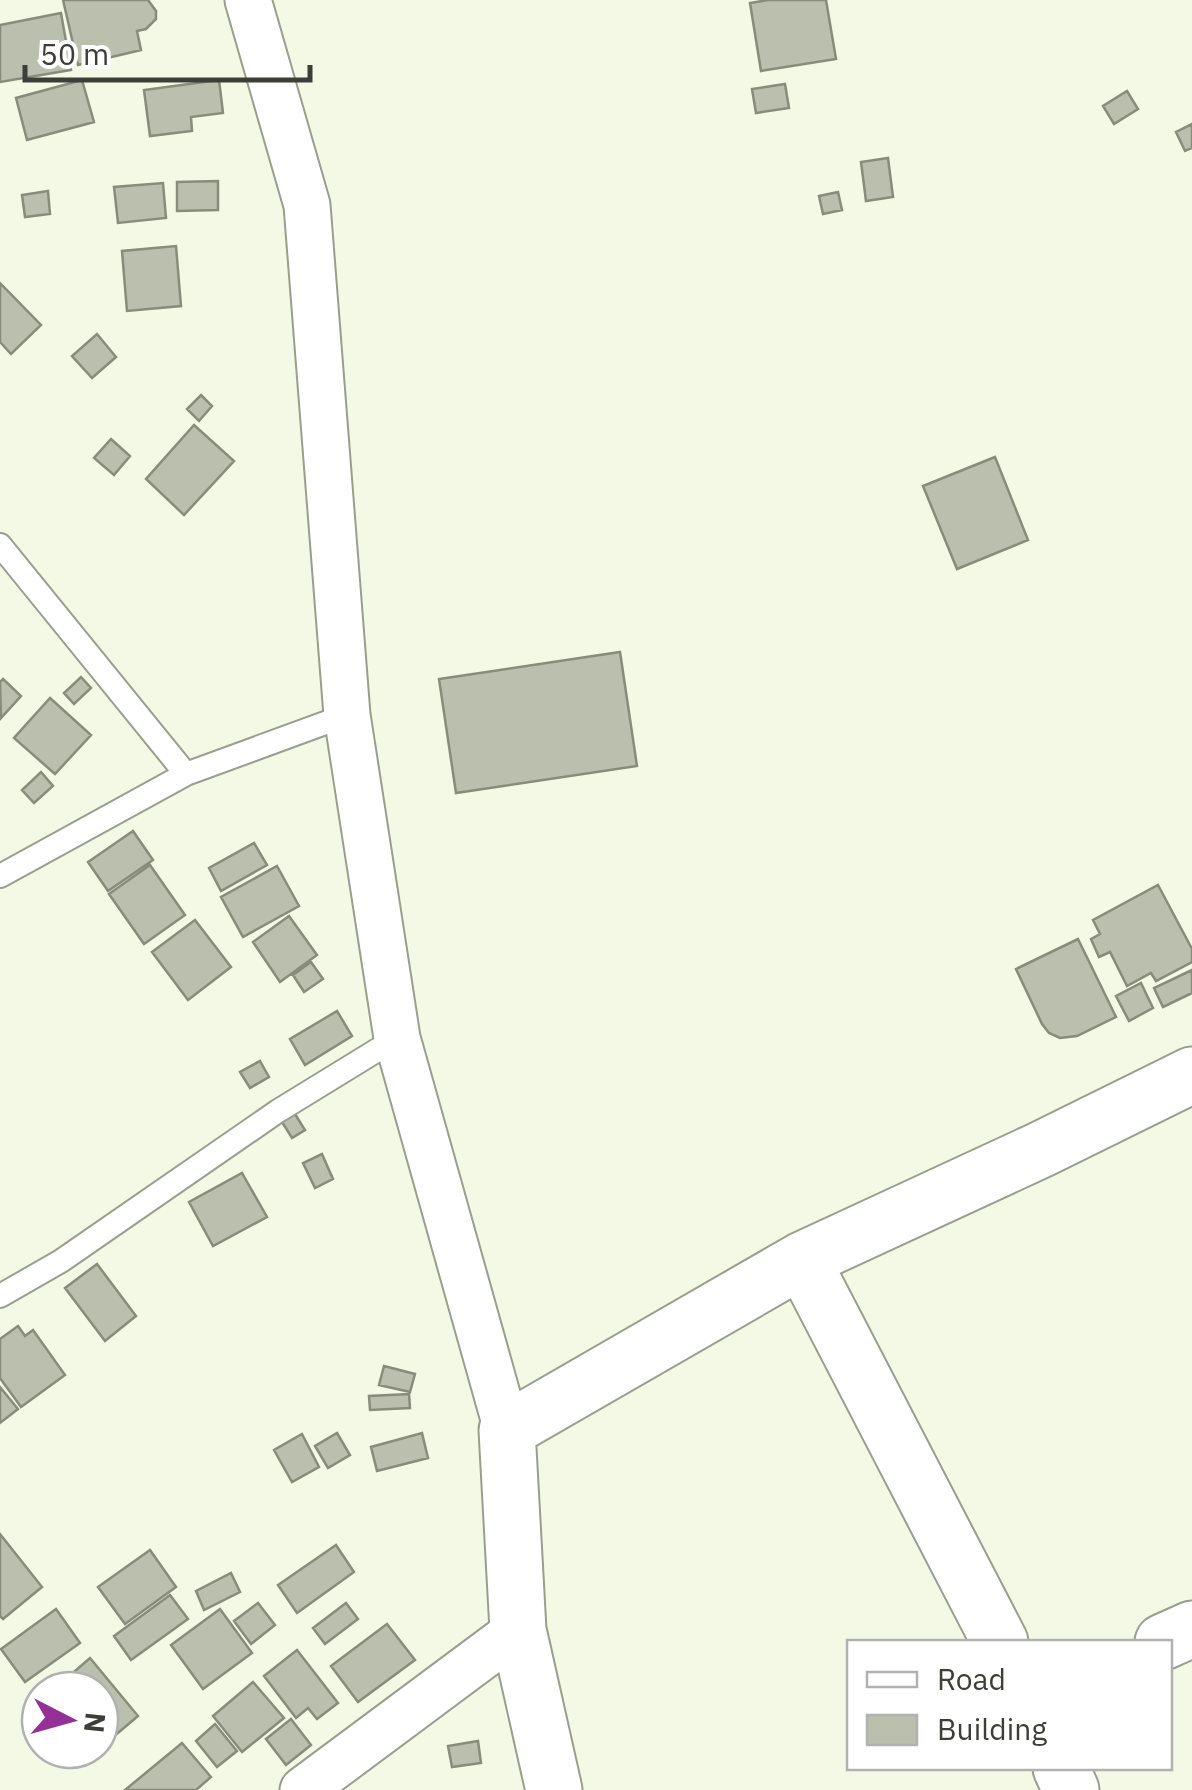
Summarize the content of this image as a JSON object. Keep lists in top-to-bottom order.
{
  "legend": ["Road", "Building"],
  "scale_bar": "50 m",
  "north": "right"
}
